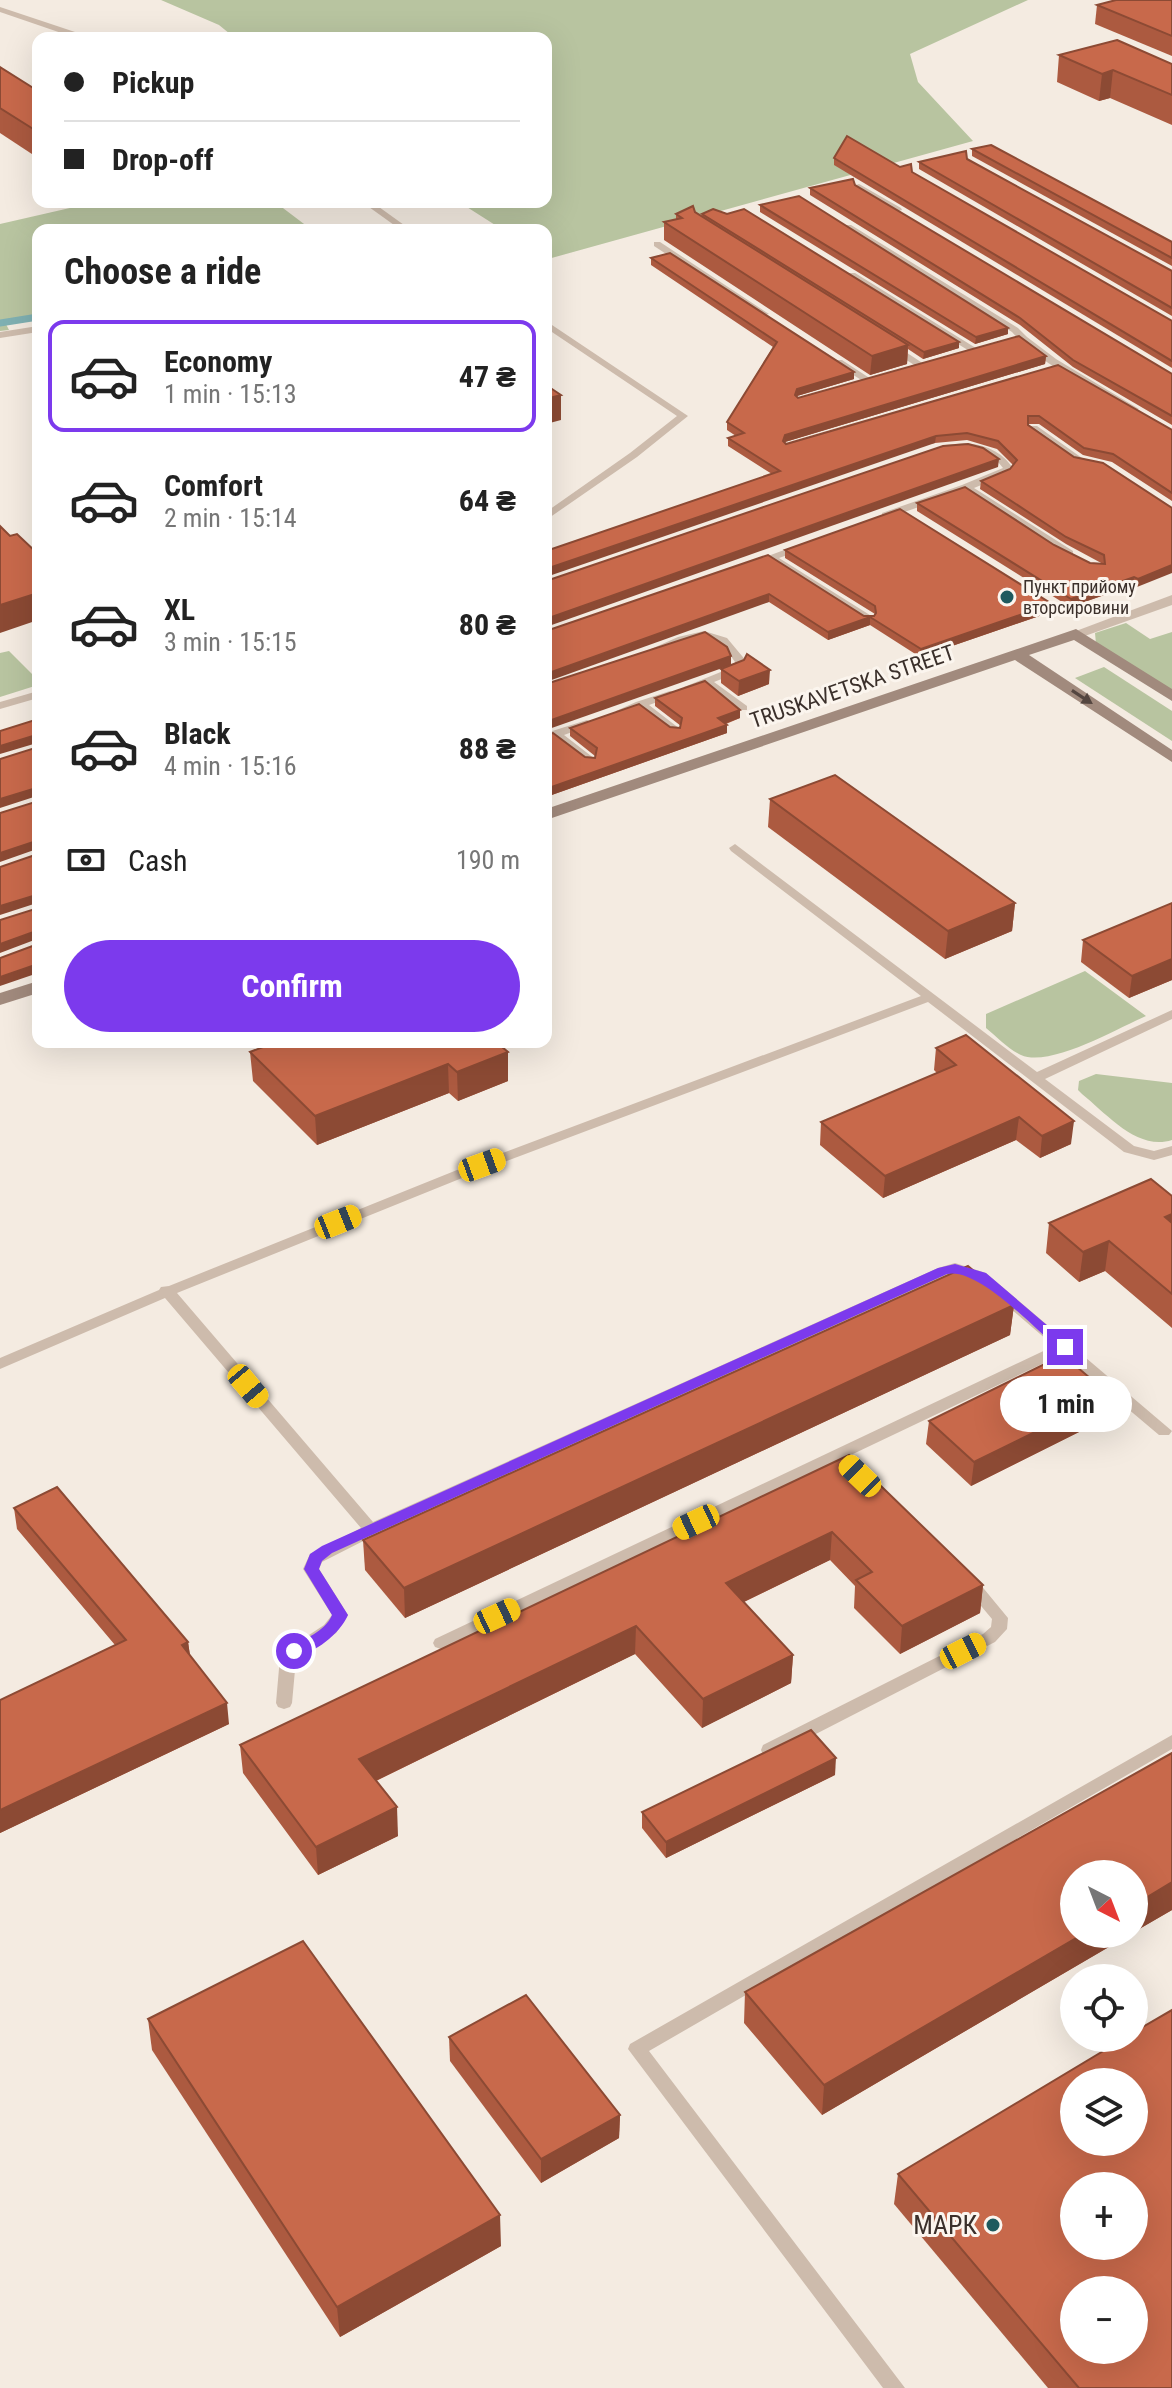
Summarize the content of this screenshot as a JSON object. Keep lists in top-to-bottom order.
{
  "streets": {
    "street": ["TRUSKAVETSKA STREET"]
  },
  "places": ["Пункт прийому вторсировини", "МАРК"],
  "north": "bottom right",
  "page": {
    "banner": ["Pickup", "Drop-off"],
    "heading": "Choose a ride",
    "list": [
      {
        "name": "Economy",
        "note": "1 min · 15:13",
        "value": "47 ₴"
      },
      {
        "name": "Comfort",
        "note": "2 min · 15:14",
        "value": "64 ₴"
      },
      {
        "name": "XL",
        "note": "3 min · 15:15",
        "value": "80 ₴"
      },
      {
        "name": "Black",
        "note": "4 min · 15:16",
        "value": "88 ₴"
      }
    ],
    "pay": ["Cash", "190 m"],
    "buttons": "Confirm",
    "bubble": "1 min",
    "map_buttons": ["+", "−"]
  }
}
